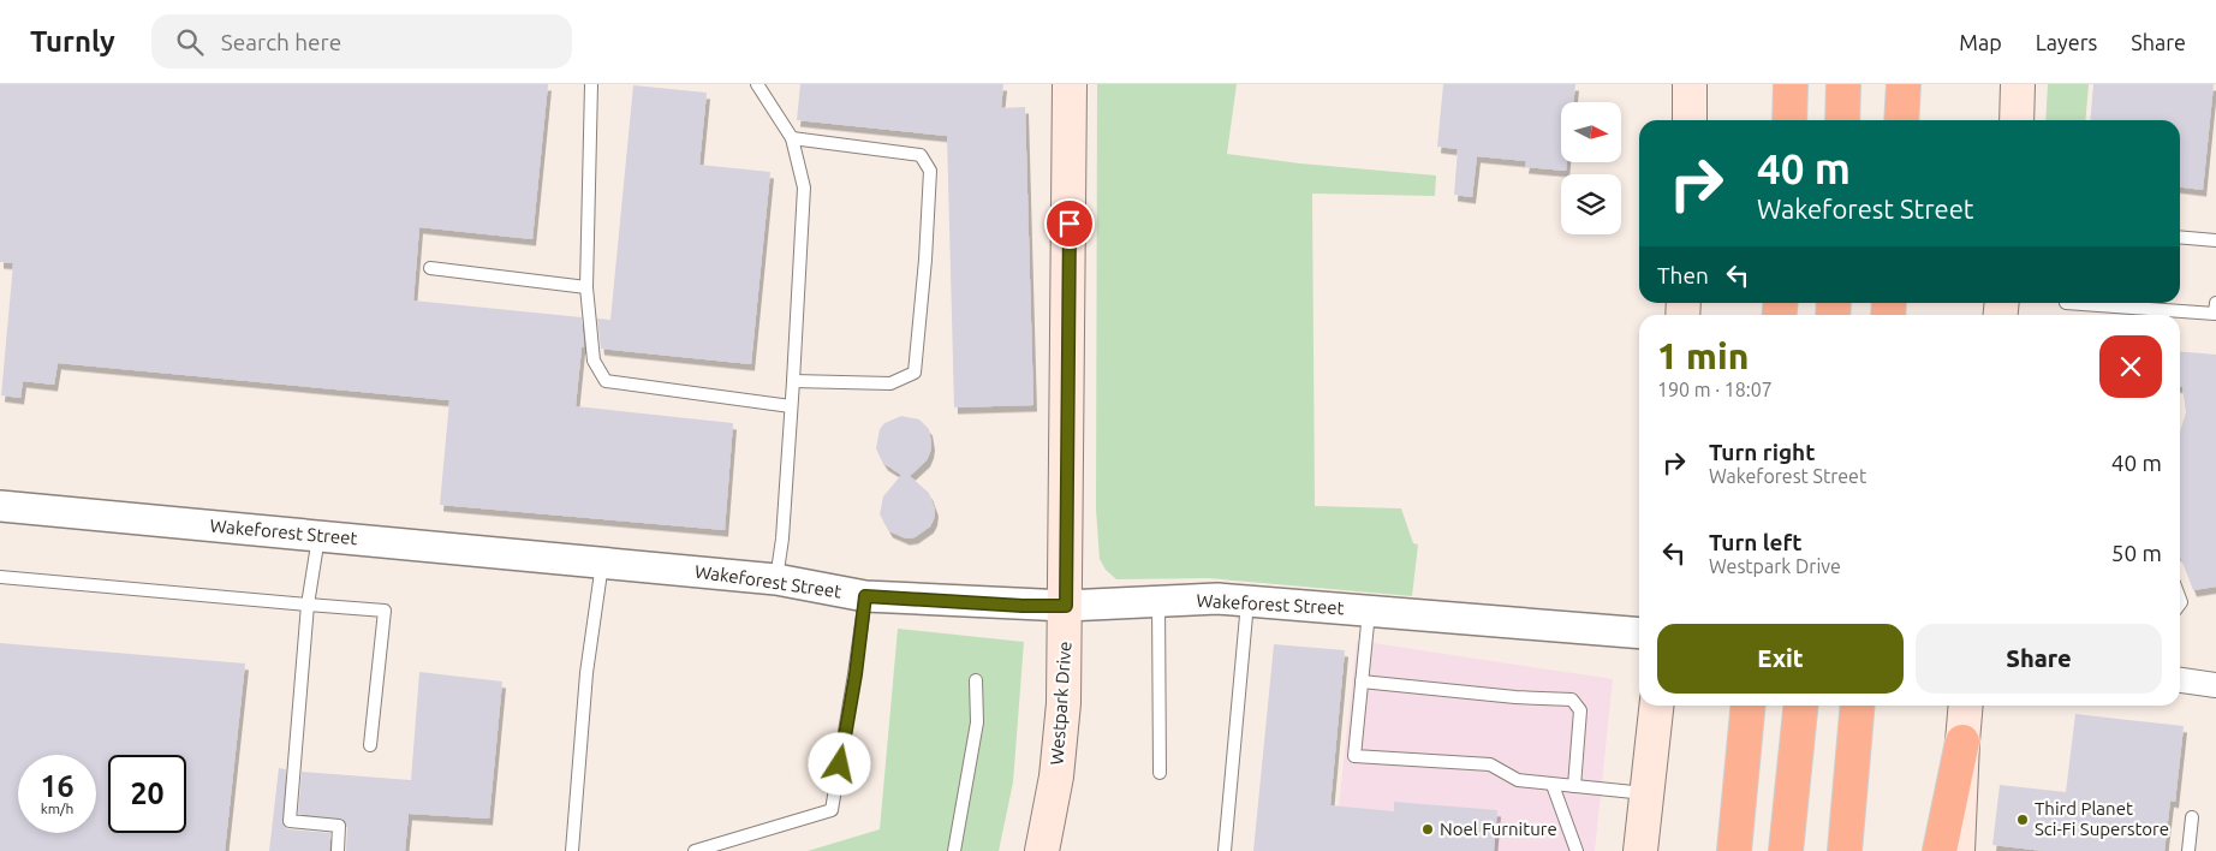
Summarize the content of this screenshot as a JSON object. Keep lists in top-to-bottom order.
{
  "streets": {
    "main road": ["Westpark Drive"],
    "street": ["Wakeforest Street"]
  },
  "crossings": [
    ["Wakeforest Street", "Westpark Drive"]
  ],
  "places": ["Third Planet Sci-Fi Superstore", "Noel Furniture"],
  "north": "right",
  "page": {
    "header": "Turnly",
    "search": "Search here",
    "nav": ["Map", "Layers", "Share"],
    "turn": ["40 m", "Wakeforest Street"],
    "then": "Then",
    "heading": ["1 min", "190 m · 18:07"],
    "list": [
      {
        "name": "Turn right",
        "note": "Wakeforest Street",
        "value": "40 m"
      },
      {
        "name": "Turn left",
        "note": "Westpark Drive",
        "value": "50 m"
      }
    ],
    "buttons": ["Exit", "Share"],
    "speed": "16 km/h",
    "limit": "20"
  }
}
